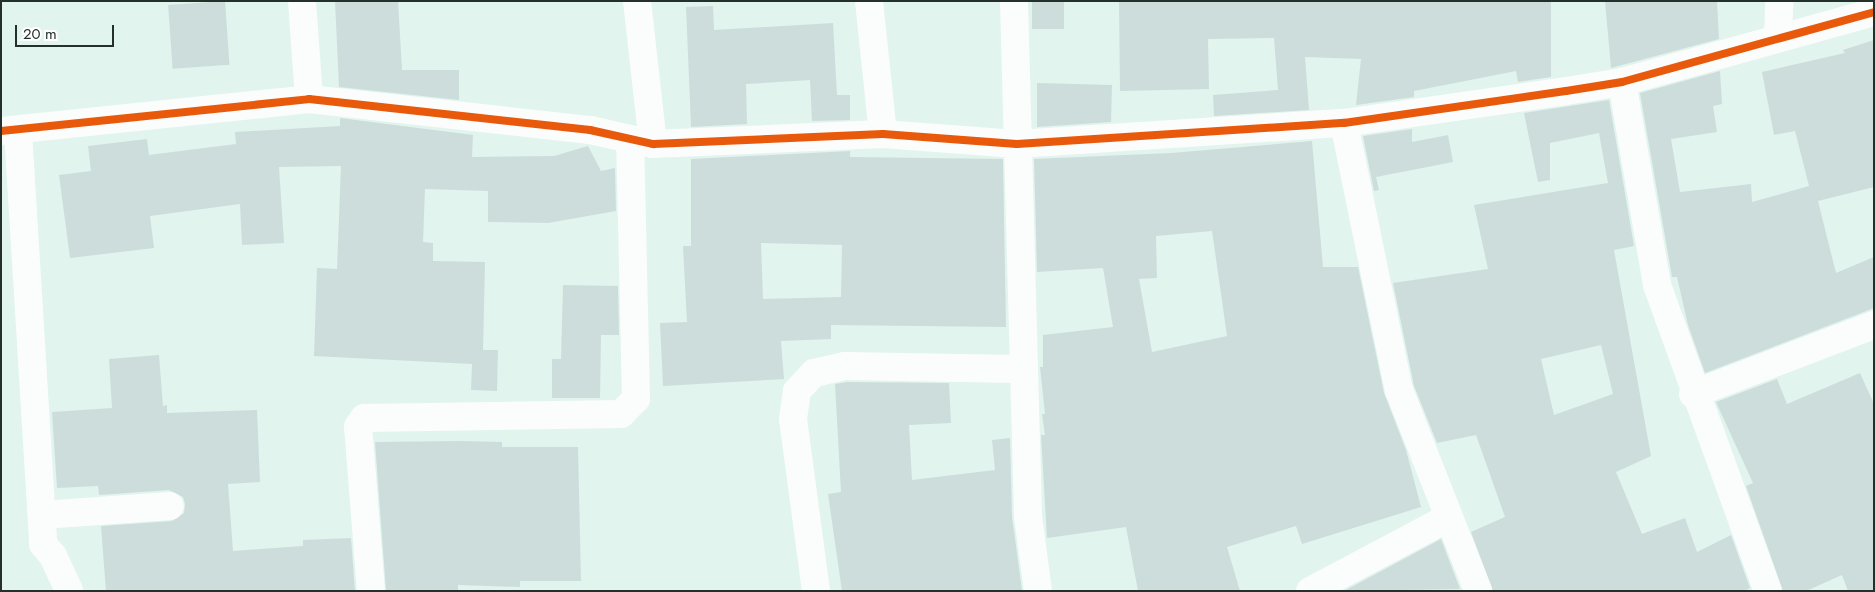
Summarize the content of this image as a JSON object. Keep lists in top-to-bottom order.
{
  "scale_bar": "20 m"
}
